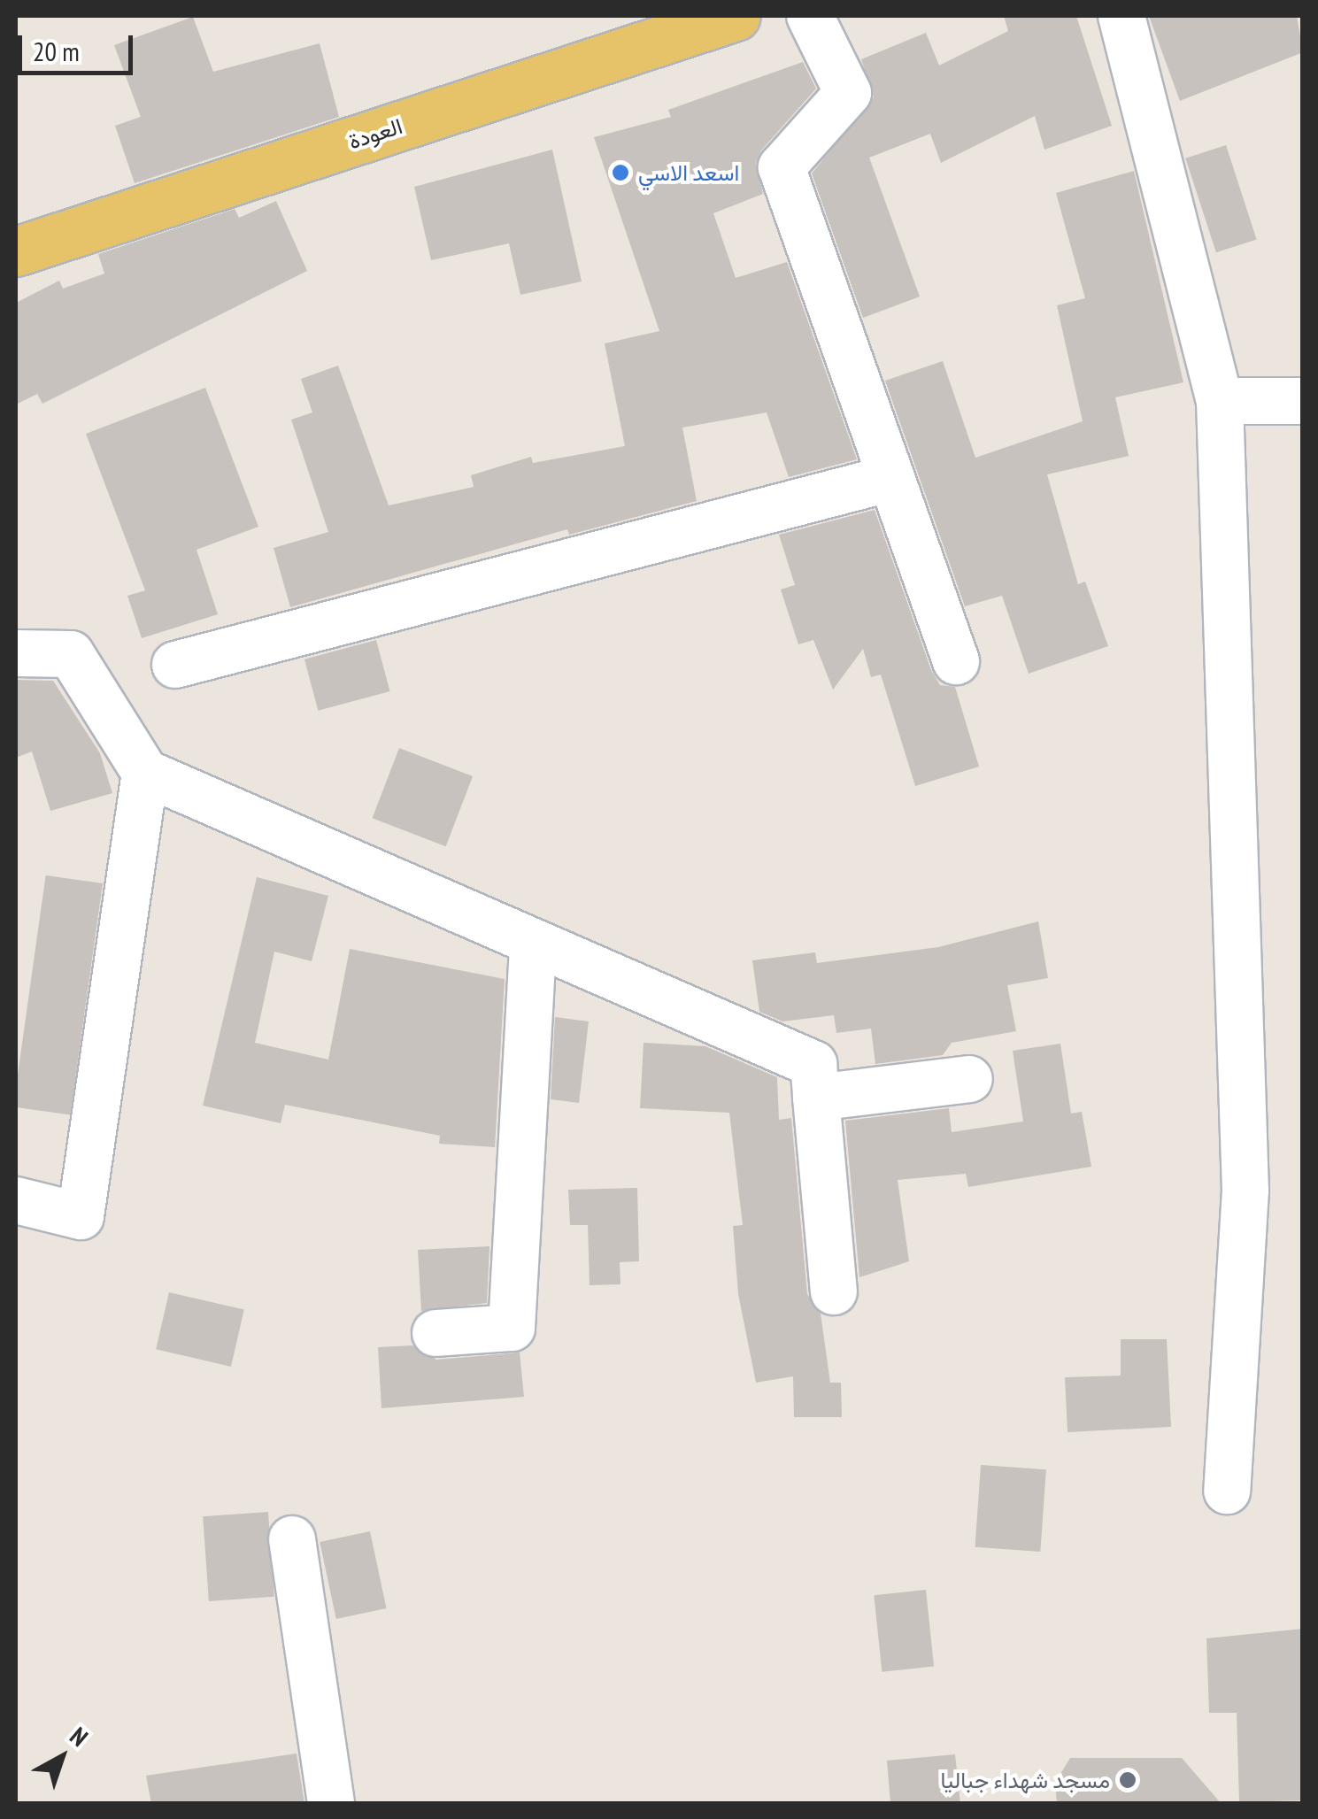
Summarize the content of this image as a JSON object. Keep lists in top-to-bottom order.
{
  "streets": {
    "main road": ["العودة"]
  },
  "places": ["اسعد الاسي", "مسجد شهداء جباليا"],
  "scale_bar": "20 m",
  "north": "top right"
}
